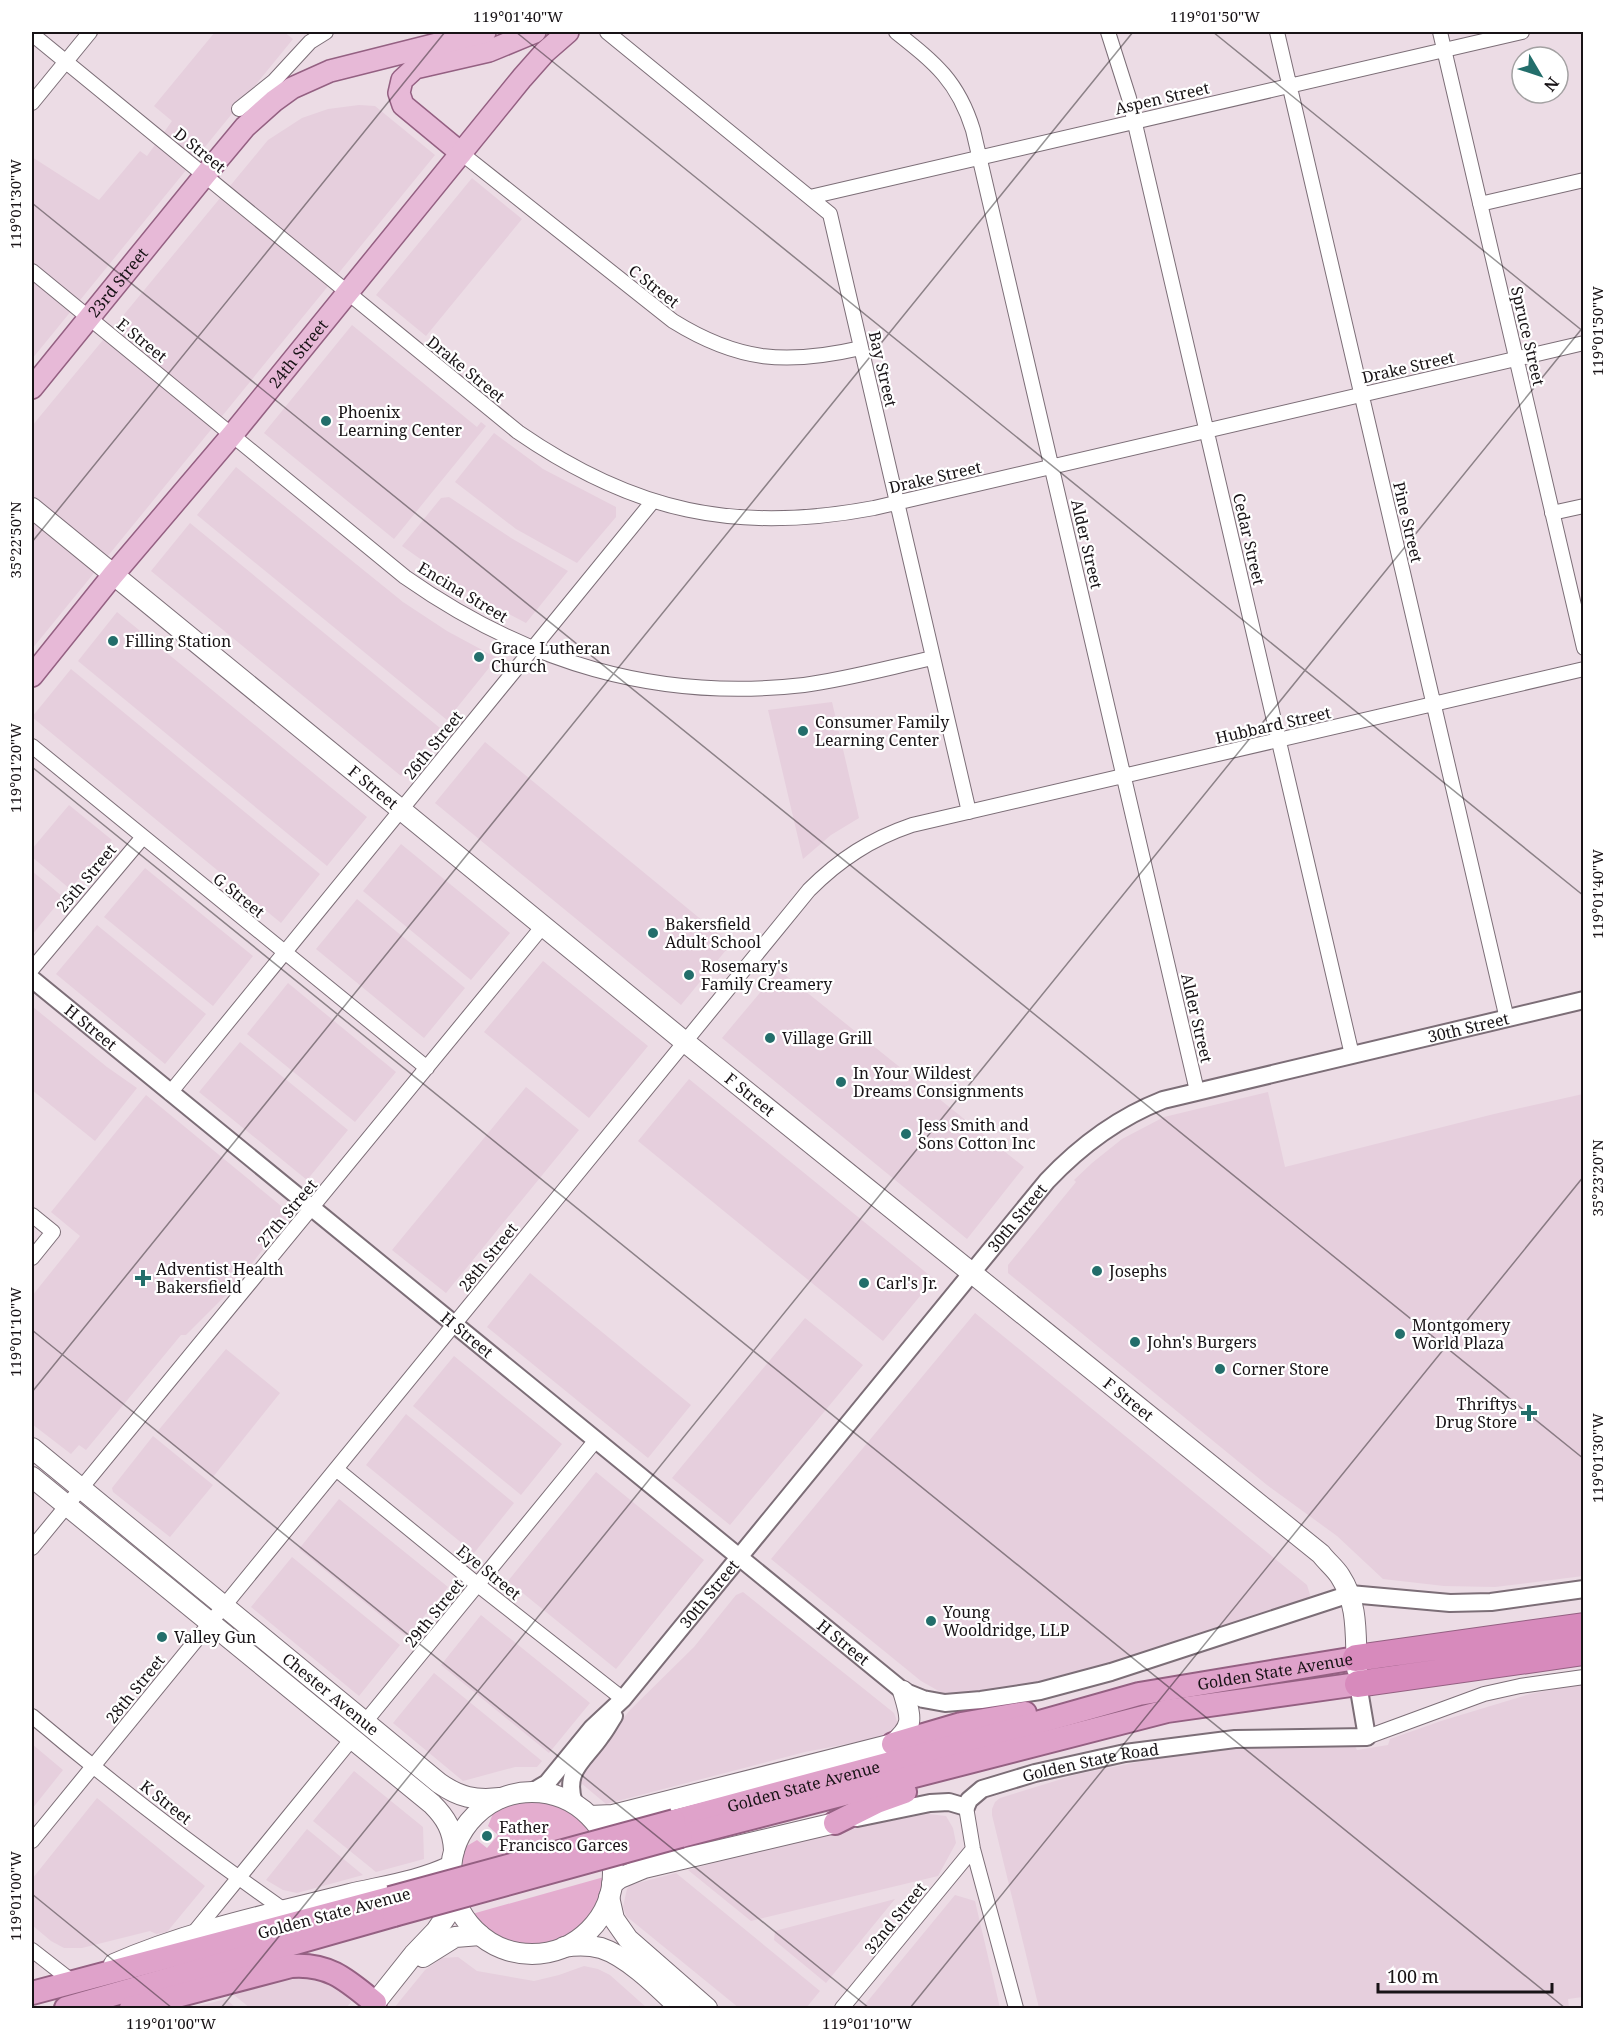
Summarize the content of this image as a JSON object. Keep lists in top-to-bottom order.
{
  "streets": {
    "highway": ["Golden State Avenue"],
    "main road": [
      "23rd Street",
      "24th Street",
      "F Street",
      "Chester Avenue"
    ],
    "street": [
      "Aspen Street",
      "D Street",
      "C Street",
      "Spruce Street",
      "E Street",
      "Drake Street",
      "Bay Street",
      "Pine Street",
      "Cedar Street",
      "Alder Street",
      "Encina Street",
      "Hubbard Street",
      "26th Street",
      "25th Street",
      "G Street",
      "H Street",
      "30th Street",
      "27th Street",
      "28th Street",
      "Eye Street",
      "29th Street",
      "Golden State Road",
      "K Street",
      "32nd Street"
    ]
  },
  "crossings": [
    ["Aspen Street", "Spruce Street"],
    ["Aspen Street", "Bay Street"],
    ["Aspen Street", "Pine Street"],
    ["Aspen Street", "Cedar Street"],
    ["Aspen Street", "Alder Street"],
    ["D Street", "23rd Street"],
    ["D Street", "24th Street"],
    ["D Street", "Drake Street"],
    ["23rd Street", "E Street"],
    ["C Street", "24th Street"],
    ["C Street", "Bay Street"],
    ["Spruce Street", "Drake Street"],
    ["E Street", "24th Street"],
    ["E Street", "Encina Street"],
    ["24th Street", "Drake Street"],
    ["24th Street", "Encina Street"],
    ["24th Street", "F Street"],
    ["Drake Street", "Bay Street"],
    ["Drake Street", "Pine Street"],
    ["Drake Street", "Cedar Street"],
    ["Drake Street", "Alder Street"],
    ["Drake Street", "26th Street"],
    ["Bay Street", "Encina Street"],
    ["Bay Street", "Hubbard Street"],
    ["Bay Street", "28th Street"],
    ["Pine Street", "Hubbard Street"],
    ["Pine Street", "30th Street"],
    ["Cedar Street", "Hubbard Street"],
    ["Cedar Street", "30th Street"],
    ["Alder Street", "Hubbard Street"],
    ["Alder Street", "30th Street"],
    ["Encina Street", "26th Street"],
    ["Hubbard Street", "28th Street"],
    ["26th Street", "F Street"],
    ["26th Street", "G Street"],
    ["26th Street", "H Street"],
    ["F Street", "30th Street"],
    ["F Street", "27th Street"],
    ["F Street", "28th Street"],
    ["F Street", "Golden State Avenue"],
    ["F Street", "Golden State Road"],
    ["25th Street", "G Street"],
    ["G Street", "27th Street"],
    ["H Street", "30th Street"],
    ["H Street", "27th Street"],
    ["H Street", "28th Street"],
    ["H Street", "29th Street"],
    ["30th Street", "Eye Street"],
    ["30th Street", "Chester Avenue"],
    ["27th Street", "Chester Avenue"],
    ["28th Street", "Eye Street"],
    ["28th Street", "Chester Avenue"],
    ["28th Street", "K Street"],
    ["Eye Street", "29th Street"],
    ["29th Street", "Chester Avenue"]
  ],
  "places": {
    "other": [
      "Phoenix Learning Center",
      "Filling Station",
      "Grace Lutheran Church",
      "Consumer Family Learning Center",
      "Bakersfield Adult School",
      "Rosemary's Family Creamery",
      "Village Grill",
      "In Your Wildest Dreams Consignments",
      "Jess Smith and Sons Cotton Inc",
      "Josephs",
      "Carl's Jr.",
      "Montgomery World Plaza",
      "John's Burgers",
      "Corner Store",
      "Young Wooldridge, LLP",
      "Valley Gun",
      "Father Francisco Garces"
    ],
    "health": ["Adventist Health Bakersfield", "Thriftys Drug Store"]
  },
  "scale_bar": "100 m",
  "north": "bottom right",
  "coordinates": [
    "119°01'40\"W",
    "119°01'50\"W",
    "119°01'30\"W",
    "35°22'50\"N",
    "119°01'20\"W",
    "35°23'20\"N",
    "119°01'10\"W",
    "119°01'00\"W"
  ]
}
